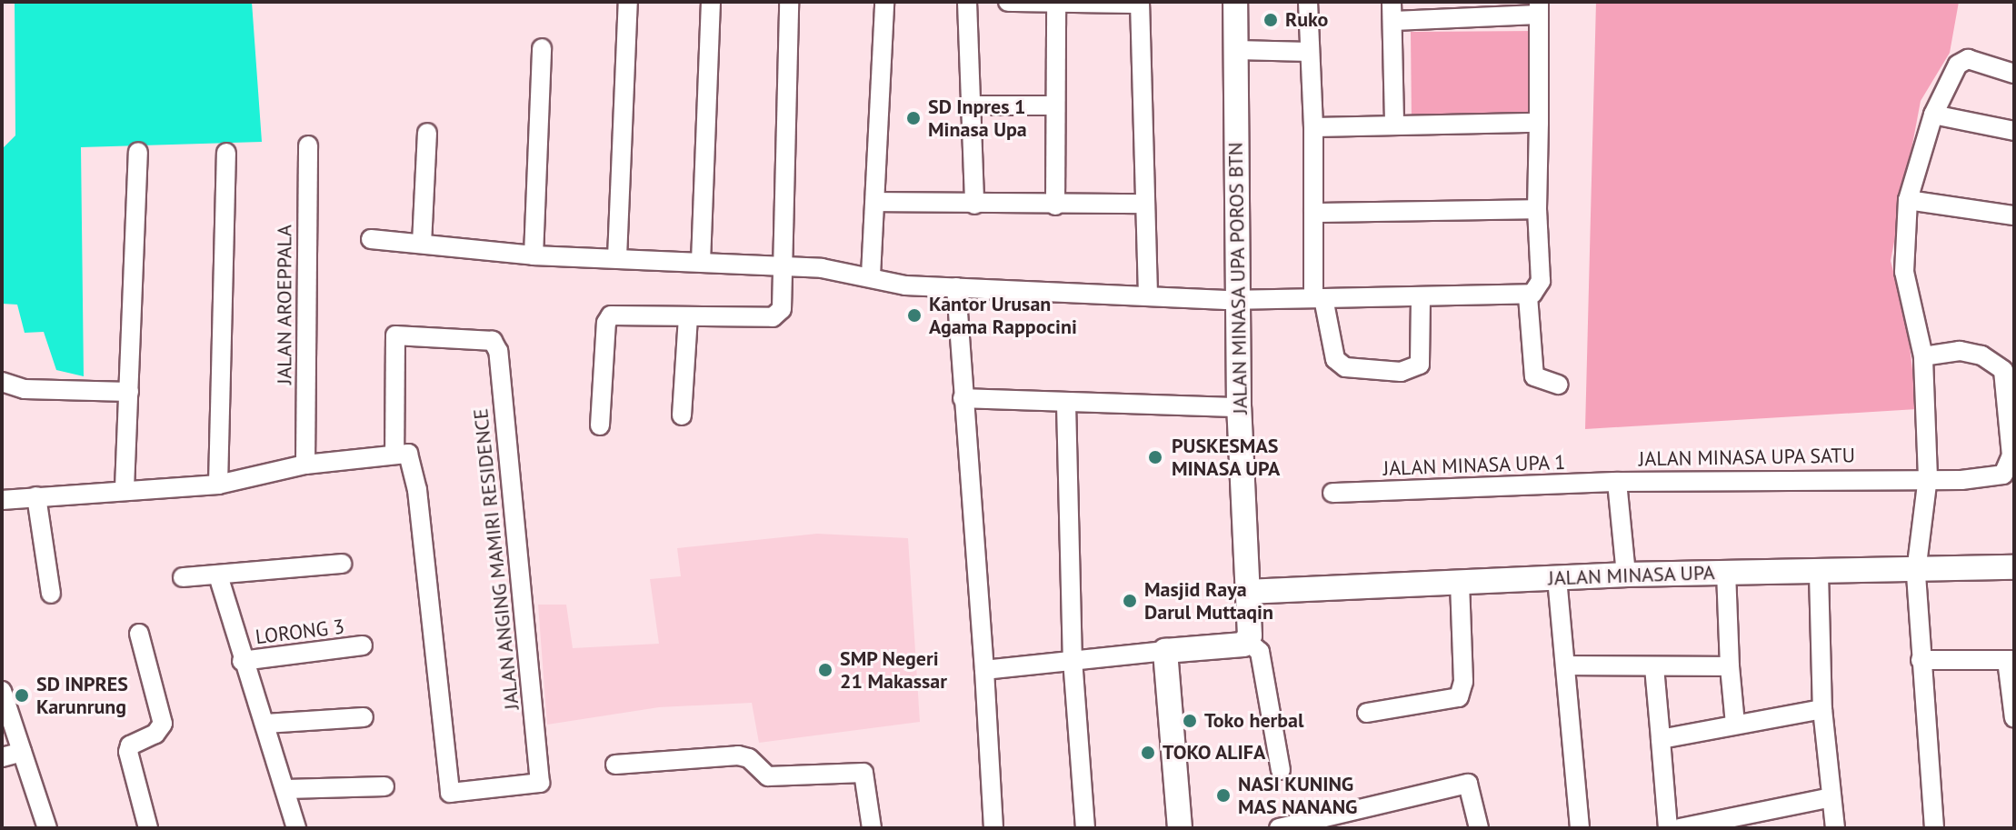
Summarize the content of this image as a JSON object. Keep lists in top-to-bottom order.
{
  "streets": {
    "street": [
      "JALAN MINASA UPA POROS BTN",
      "JALAN AROEPPALA",
      "JALAN MINASA UPA SATU",
      "JALAN MINASA UPA 1",
      "JALAN ANGING MAMIRI RESIDENCE",
      "JALAN MINASA UPA",
      "LORONG 3"
    ]
  },
  "crossings": [
    ["JALAN MINASA UPA POROS BTN", "JALAN MINASA UPA"],
    ["JALAN MINASA UPA SATU", "JALAN MINASA UPA 1"],
    ["JALAN MINASA UPA SATU", "JALAN MINASA UPA"]
  ],
  "places": [
    "Ruko",
    "SD Inpres 1 Minasa Upa",
    "Kantor Urusan Agama Rappocini",
    "PUSKESMAS MINASA UPA",
    "Masjid Raya Darul Muttaqin",
    "SMP Negeri 21 Makassar",
    "SD INPRES Karunrung",
    "Toko herbal",
    "TOKO ALIFA",
    "NASI KUNING MAS NANANG"
  ]
}
